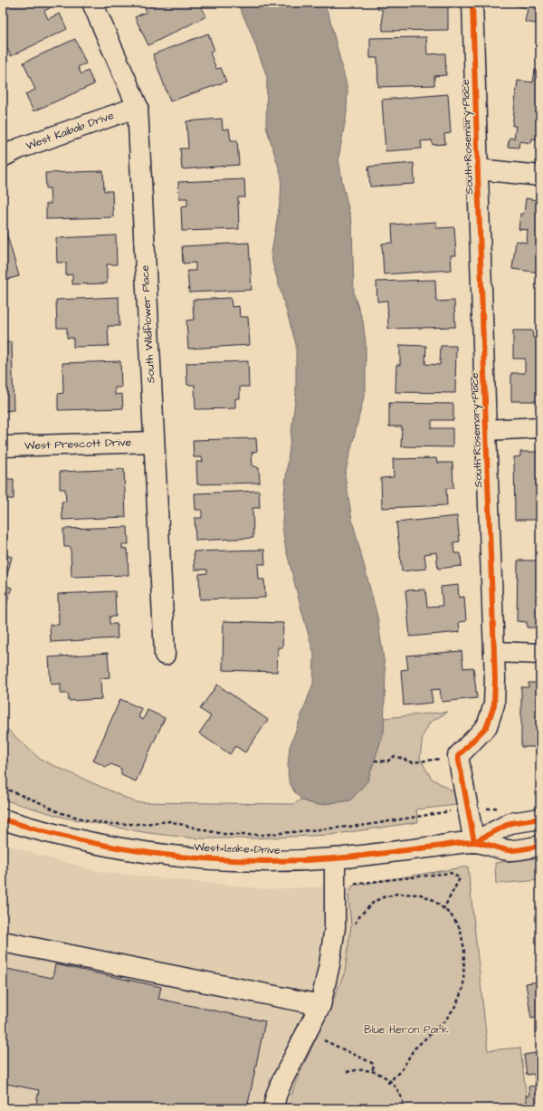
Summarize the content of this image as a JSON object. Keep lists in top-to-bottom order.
{
  "streets": {
    "street": [
      "West Kaibab Drive",
      "South Rosemary Place",
      "South Wildflower Place",
      "West Prescott Drive",
      "West Lake Drive"
    ]
  },
  "crossings": [
    ["West Kaibab Drive", "South Wildflower Place"],
    ["South Wildflower Place", "West Prescott Drive"]
  ],
  "parks": ["Blue Heron Park"]
}
